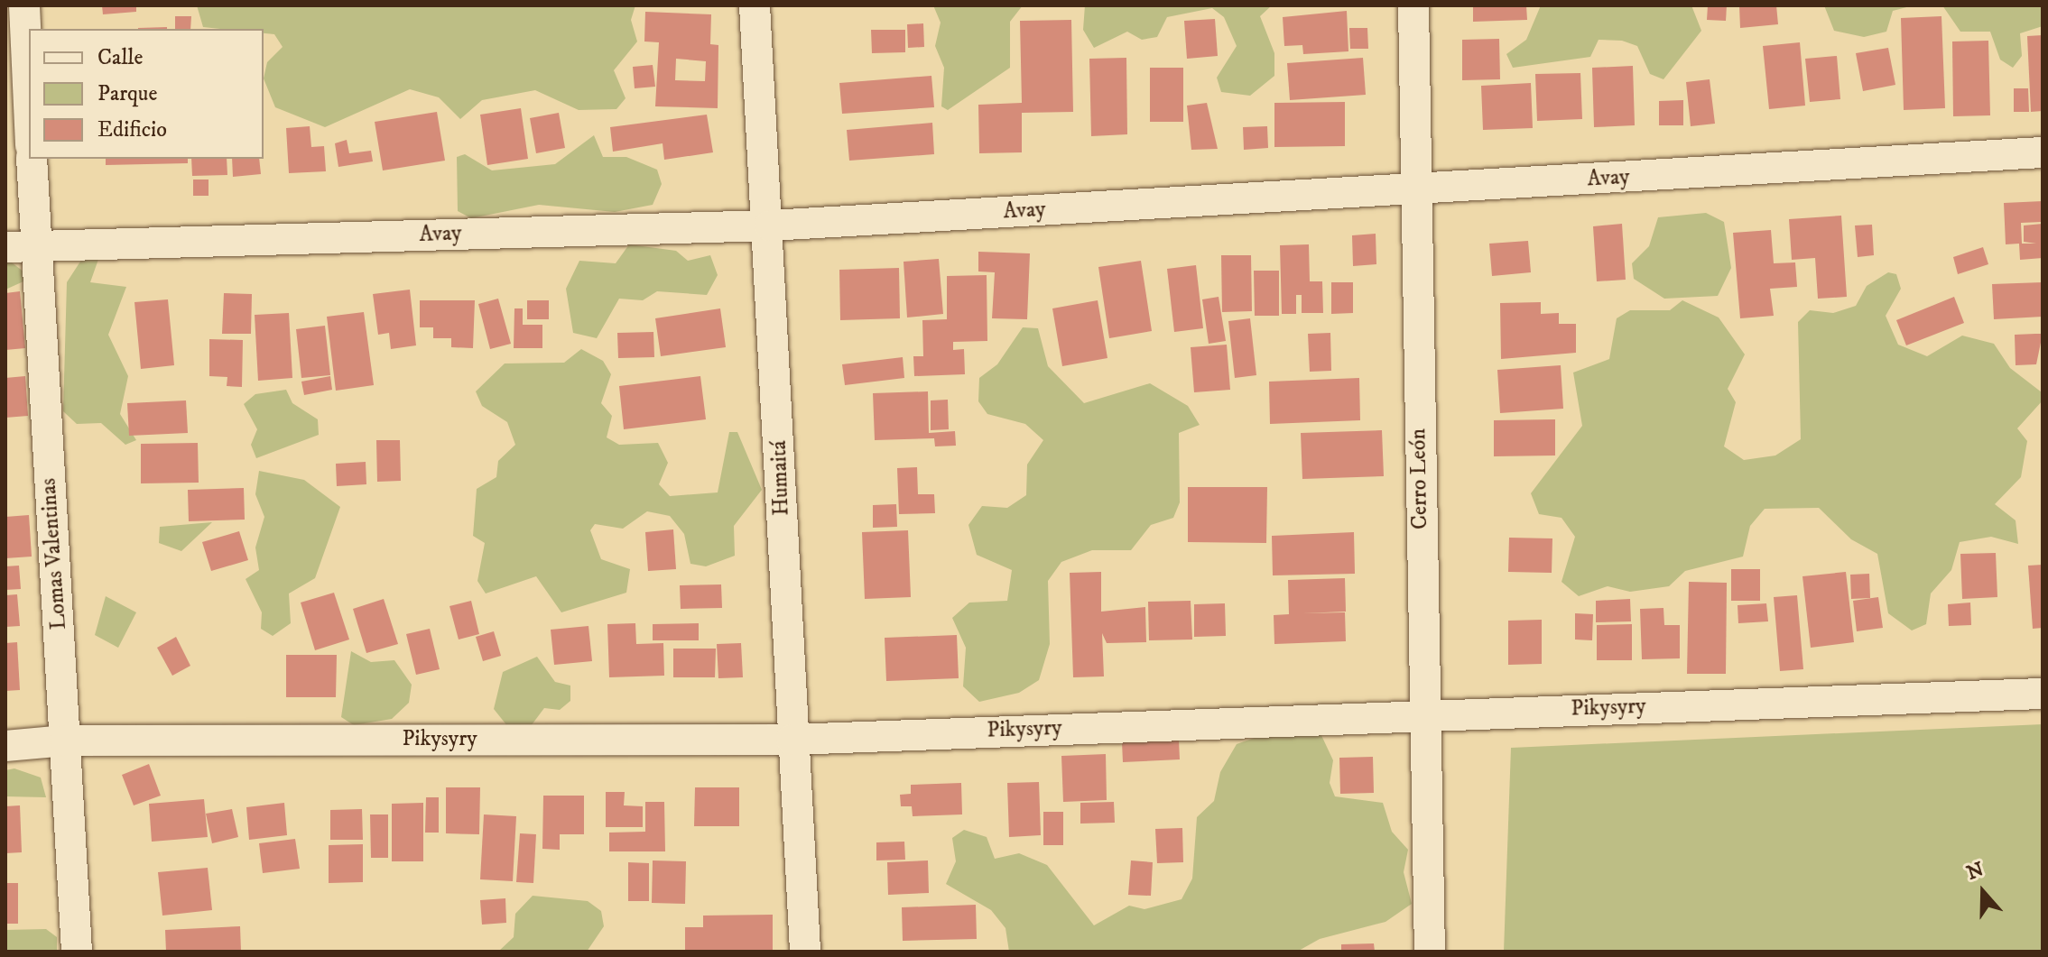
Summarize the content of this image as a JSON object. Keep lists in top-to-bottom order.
{
  "streets": {
    "street": [
      "Avay",
      "Humaitá",
      "Cerro León",
      "Lomas Valentinas",
      "Pikysyry"
    ]
  },
  "crossings": [
    ["Avay", "Humaitá"],
    ["Avay", "Cerro León"],
    ["Avay", "Lomas Valentinas"],
    ["Humaitá", "Pikysyry"],
    ["Cerro León", "Pikysyry"],
    ["Lomas Valentinas", "Pikysyry"]
  ],
  "legend": ["Calle", "Parque", "Edificio"],
  "north": "top"
}
